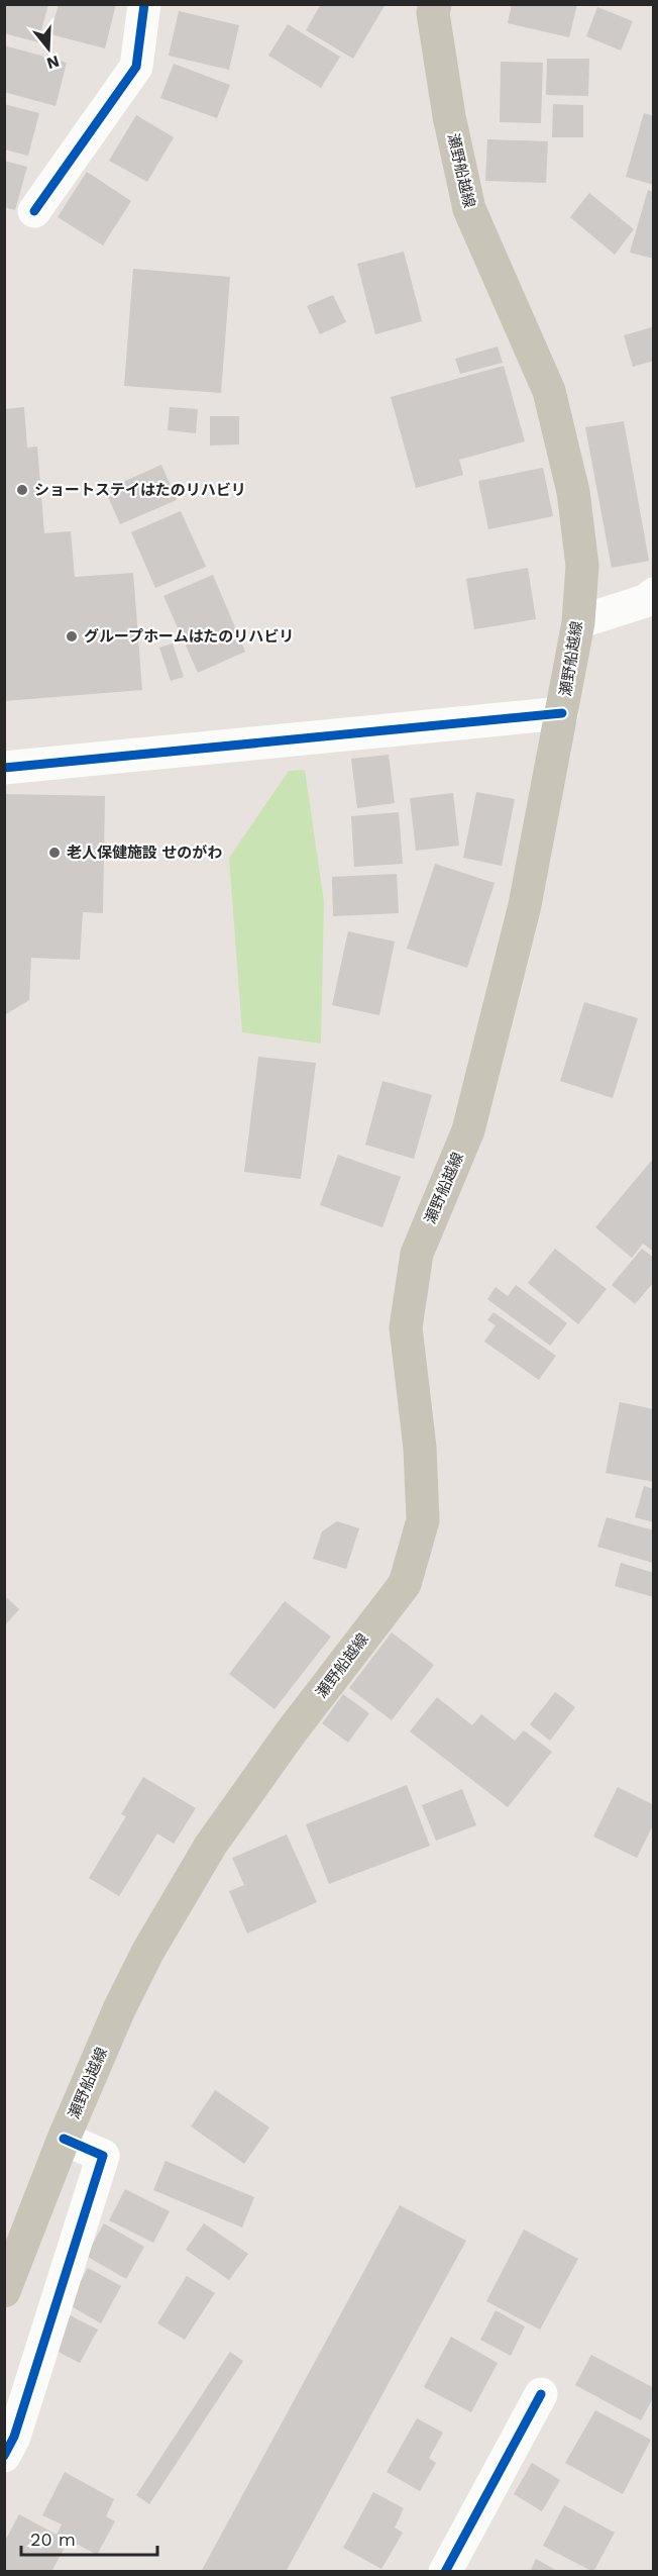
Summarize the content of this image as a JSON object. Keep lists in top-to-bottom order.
{
  "streets": {
    "main road": ["瀬野船越線"]
  },
  "places": ["ショートステイはたのリハビリ", "グループホームはたのリハビリ", "老人保健施設 せのがわ"],
  "scale_bar": "20 m",
  "north": "bottom"
}
